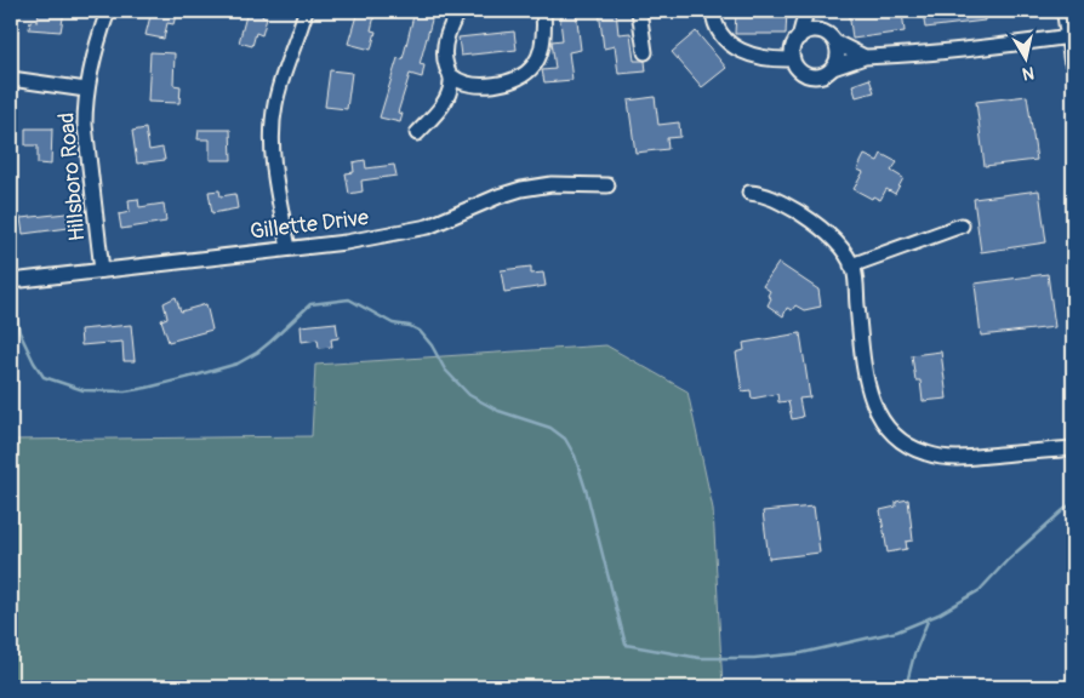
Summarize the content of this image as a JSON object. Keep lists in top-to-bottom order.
{
  "streets": {
    "street": ["Hillsboro Road", "Gillette Drive"]
  },
  "crossings": [
    ["Hillsboro Road", "Gillette Drive"]
  ],
  "north": "bottom"
}
